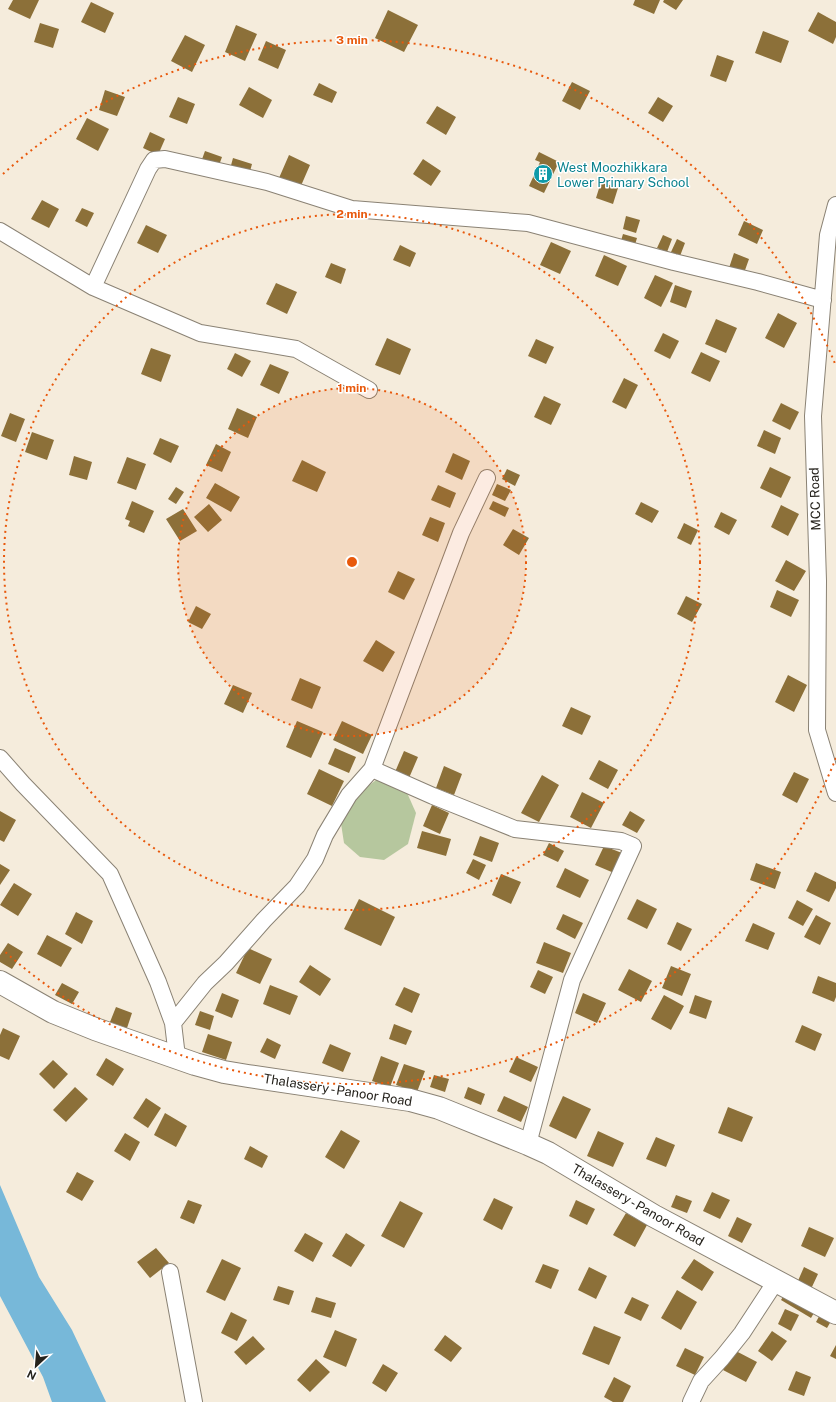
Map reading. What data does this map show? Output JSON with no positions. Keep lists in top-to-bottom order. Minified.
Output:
{"streets":{"main road":["Thalassery - Panoor Road"],"street":["MCC Road"]},"places":{"building":["West Moozhikkara Lower Primary School"]},"north":"bottom left","rings":["3 min","2 min","1 min"]}
